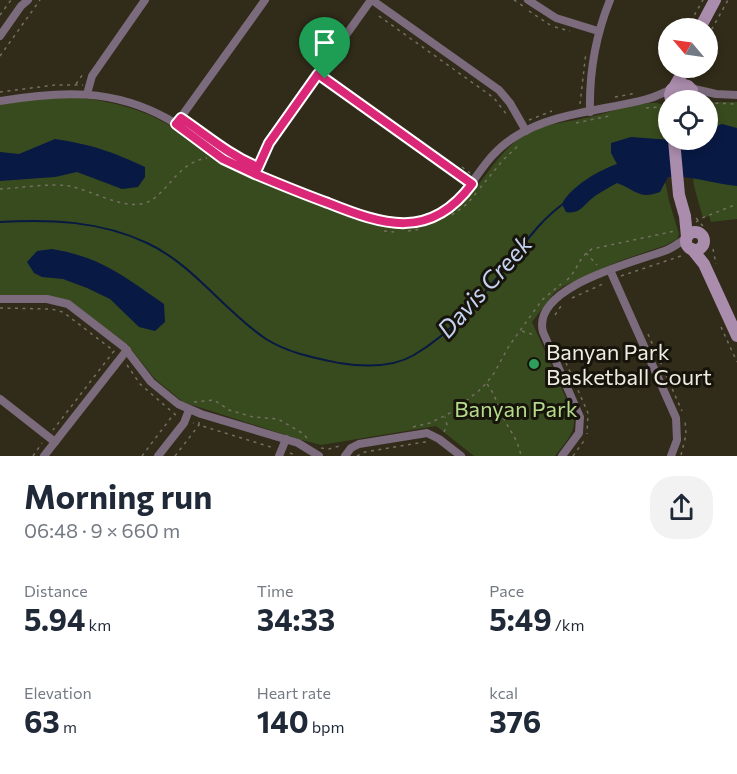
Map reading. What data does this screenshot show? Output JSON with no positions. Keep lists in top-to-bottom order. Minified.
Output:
{"water":["Davis Creek"],"parks":["Banyan Park"],"places":["Banyan Park Basketball Court"],"north":"top left","page":{"heading":["Morning run","06:48 · 9 × 660 m"],"stats":[["Distance","5.94 km"],["Time","34:33"],["Pace","5:49 /km"],["Elevation","63 m"],["Heart rate","140 bpm"],["kcal","376"]]}}
